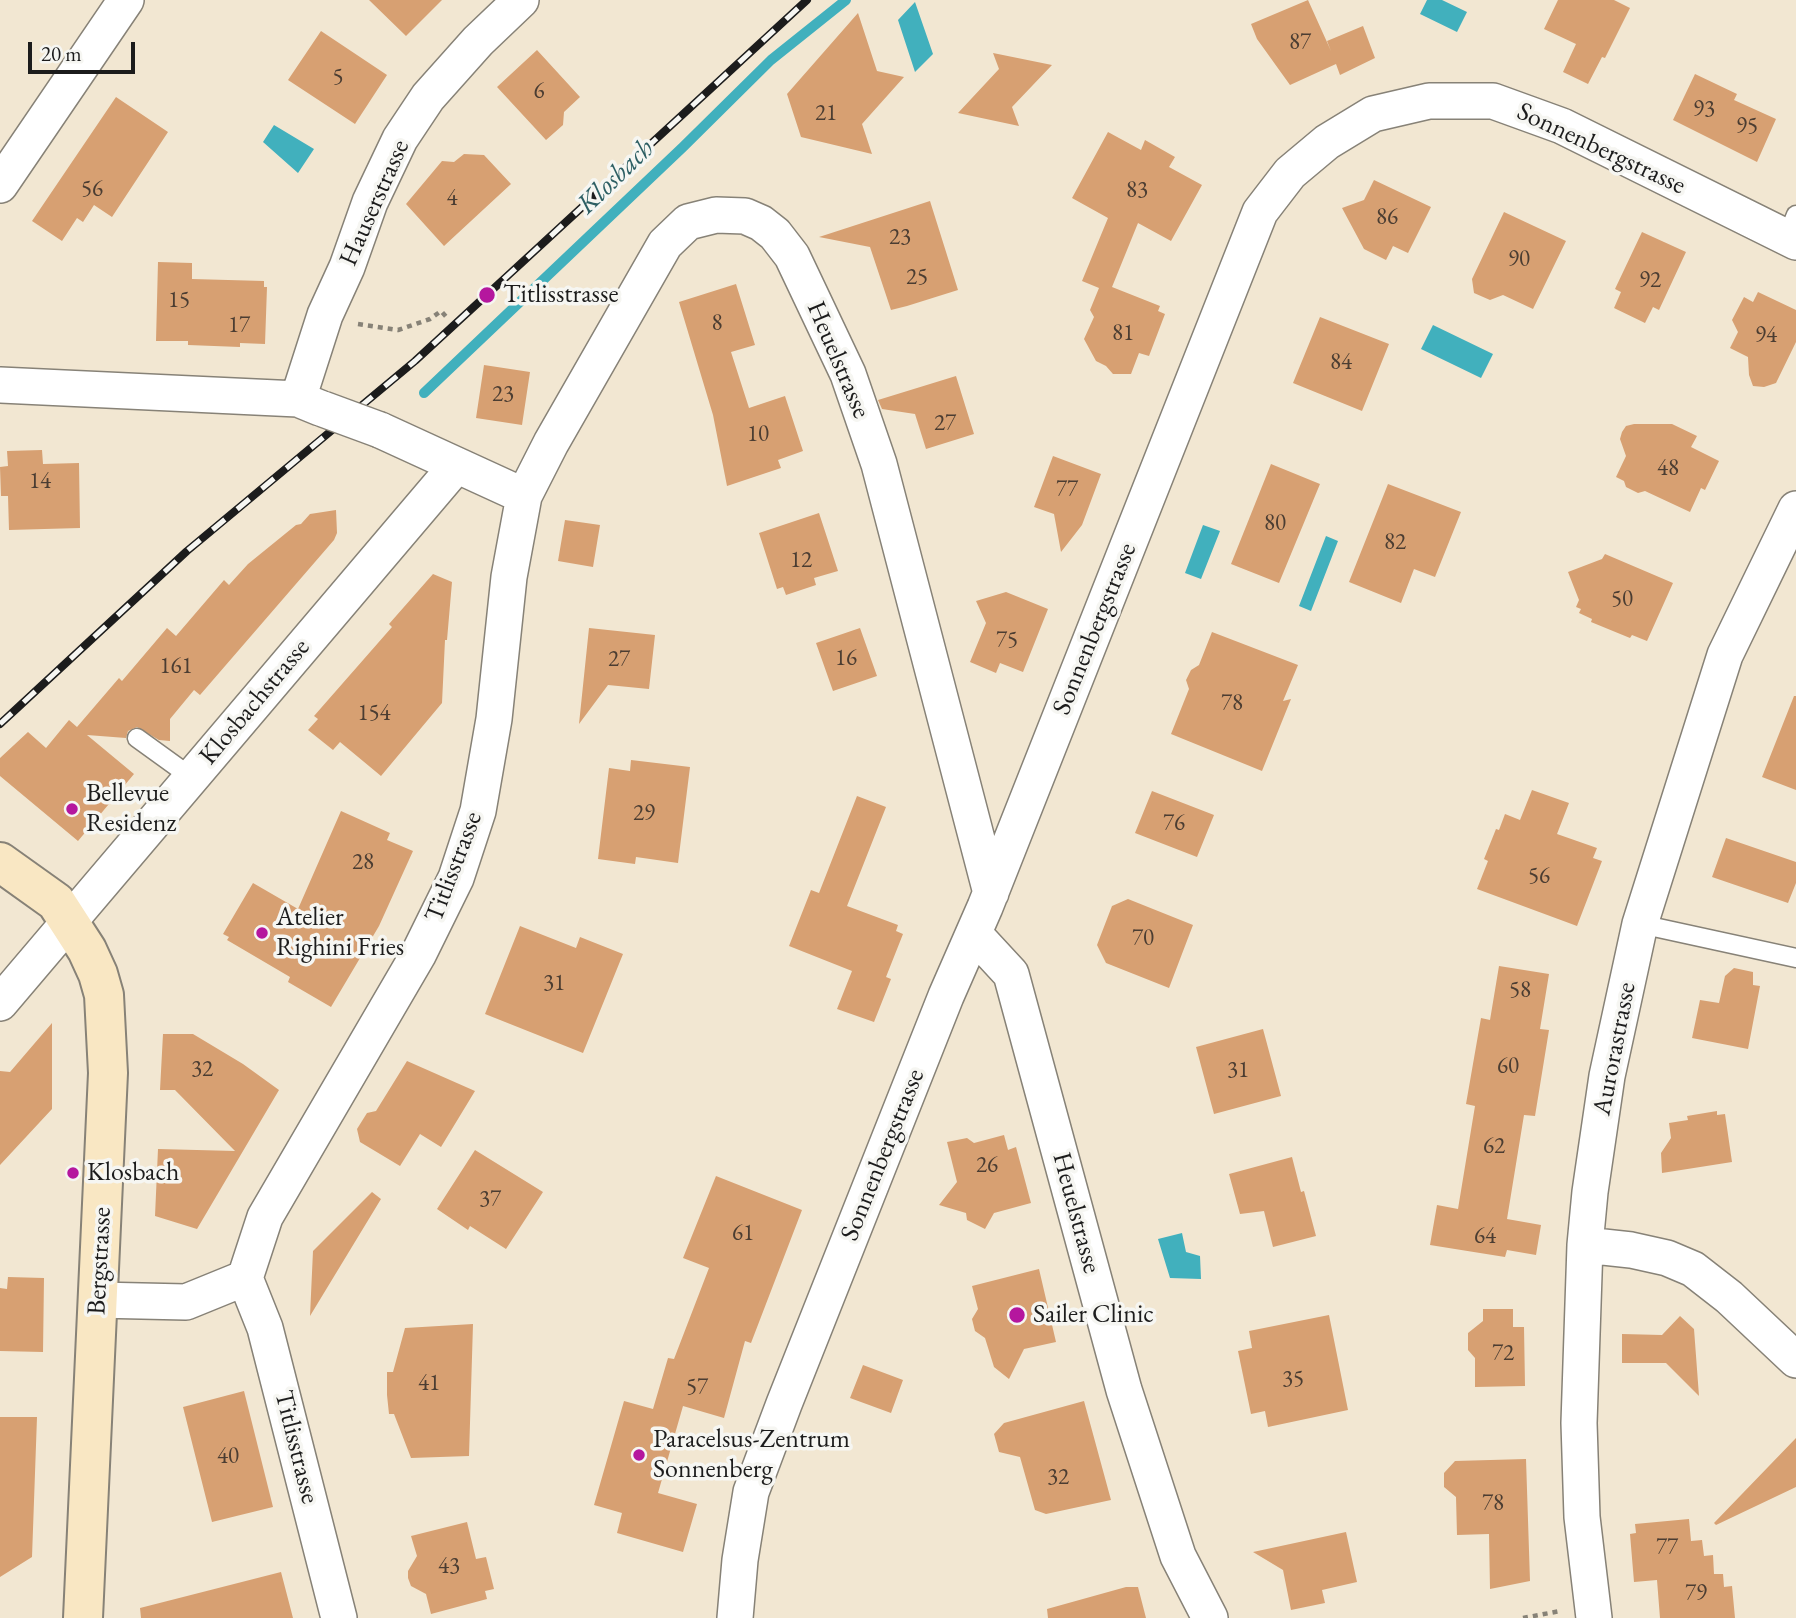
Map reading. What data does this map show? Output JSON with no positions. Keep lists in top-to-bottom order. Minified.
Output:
{"streets":{"main road":["Bergstrasse"],"street":["Sonnenbergstrasse","Hauserstrasse","Heuelstrasse","Klosbachstrasse","Titlisstrasse","Aurorastrasse"]},"crossings":[["Sonnenbergstrasse","Heuelstrasse"],["Heuelstrasse","Titlisstrasse"],["Klosbachstrasse","Bergstrasse"]],"water":["Klosbach"],"places":["Titlisstrasse","Bellevue Residenz","Atelier Righini Fries","Klosbach","Sailer Clinic","Paracelsus-Zentrum Sonnenberg"],"house_numbers":["87","5","6","93","21","95","56","83","4","86","23","90","25","92","15","8","17","81","94","84","23","27","10","48","14","77","80","82","12","50","75","16","27","161","78","154","29","76","28","56","70","31","58","60","32","31","62","26","37","61","64","72","35","41","57","40","32","78","77","43","79"],"scale_bar":"20 m"}
